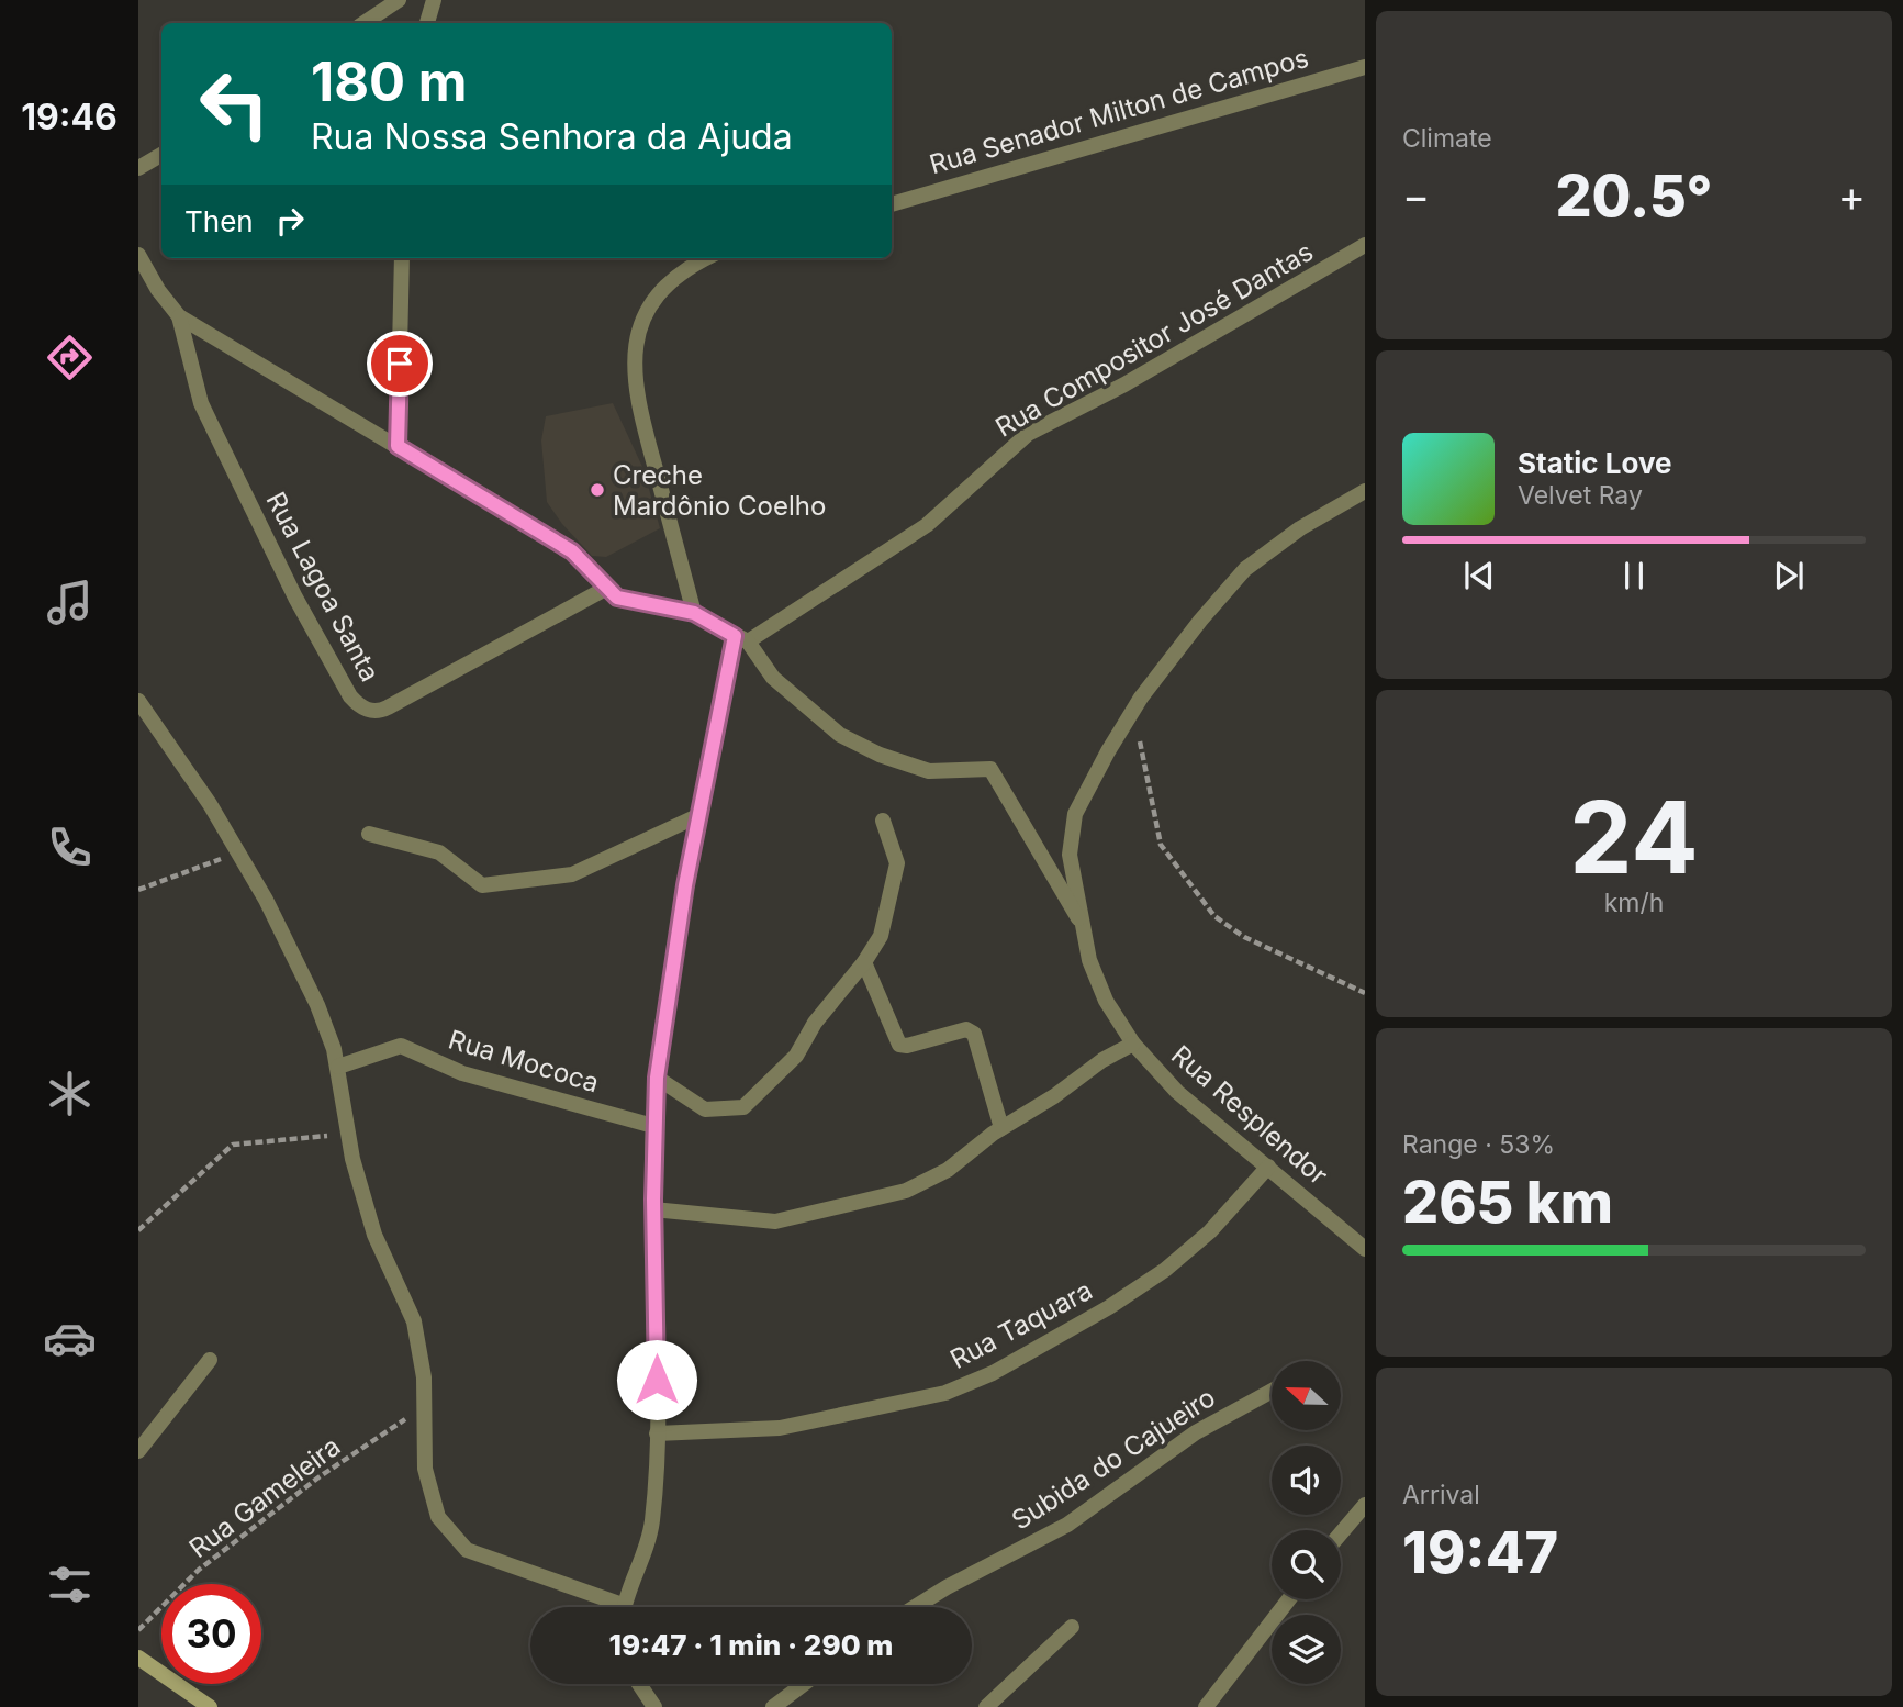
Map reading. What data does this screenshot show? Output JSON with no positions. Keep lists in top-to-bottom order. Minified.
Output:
{"streets":{"street":["Rua Senador Milton de Campos","Rua Compositor José Dantas","Rua Lagoa Santa","Rua Mococa","Rua Resplendor","Rua Taquara","Subida do Cajueiro"],"path":["Rua Gameleira"]},"crossings":[["Rua Resplendor","Rua Taquara"]],"places":["Creche Mardônio Coelho"],"north":"left","page":{"tabs":"19:46","tile":["Climate",["24","km/h"],["Range · 53%","265 km"],["Arrival","19:47"]],"turn":["180 m","Rua Nossa Senhora da Ajuda"],"heat":["−","20.5°","+"],"then":"Then","song":["Static Love","Velvet Ray"],"limit":"30","trip":"19:47 · 1 min · 290 m"}}
